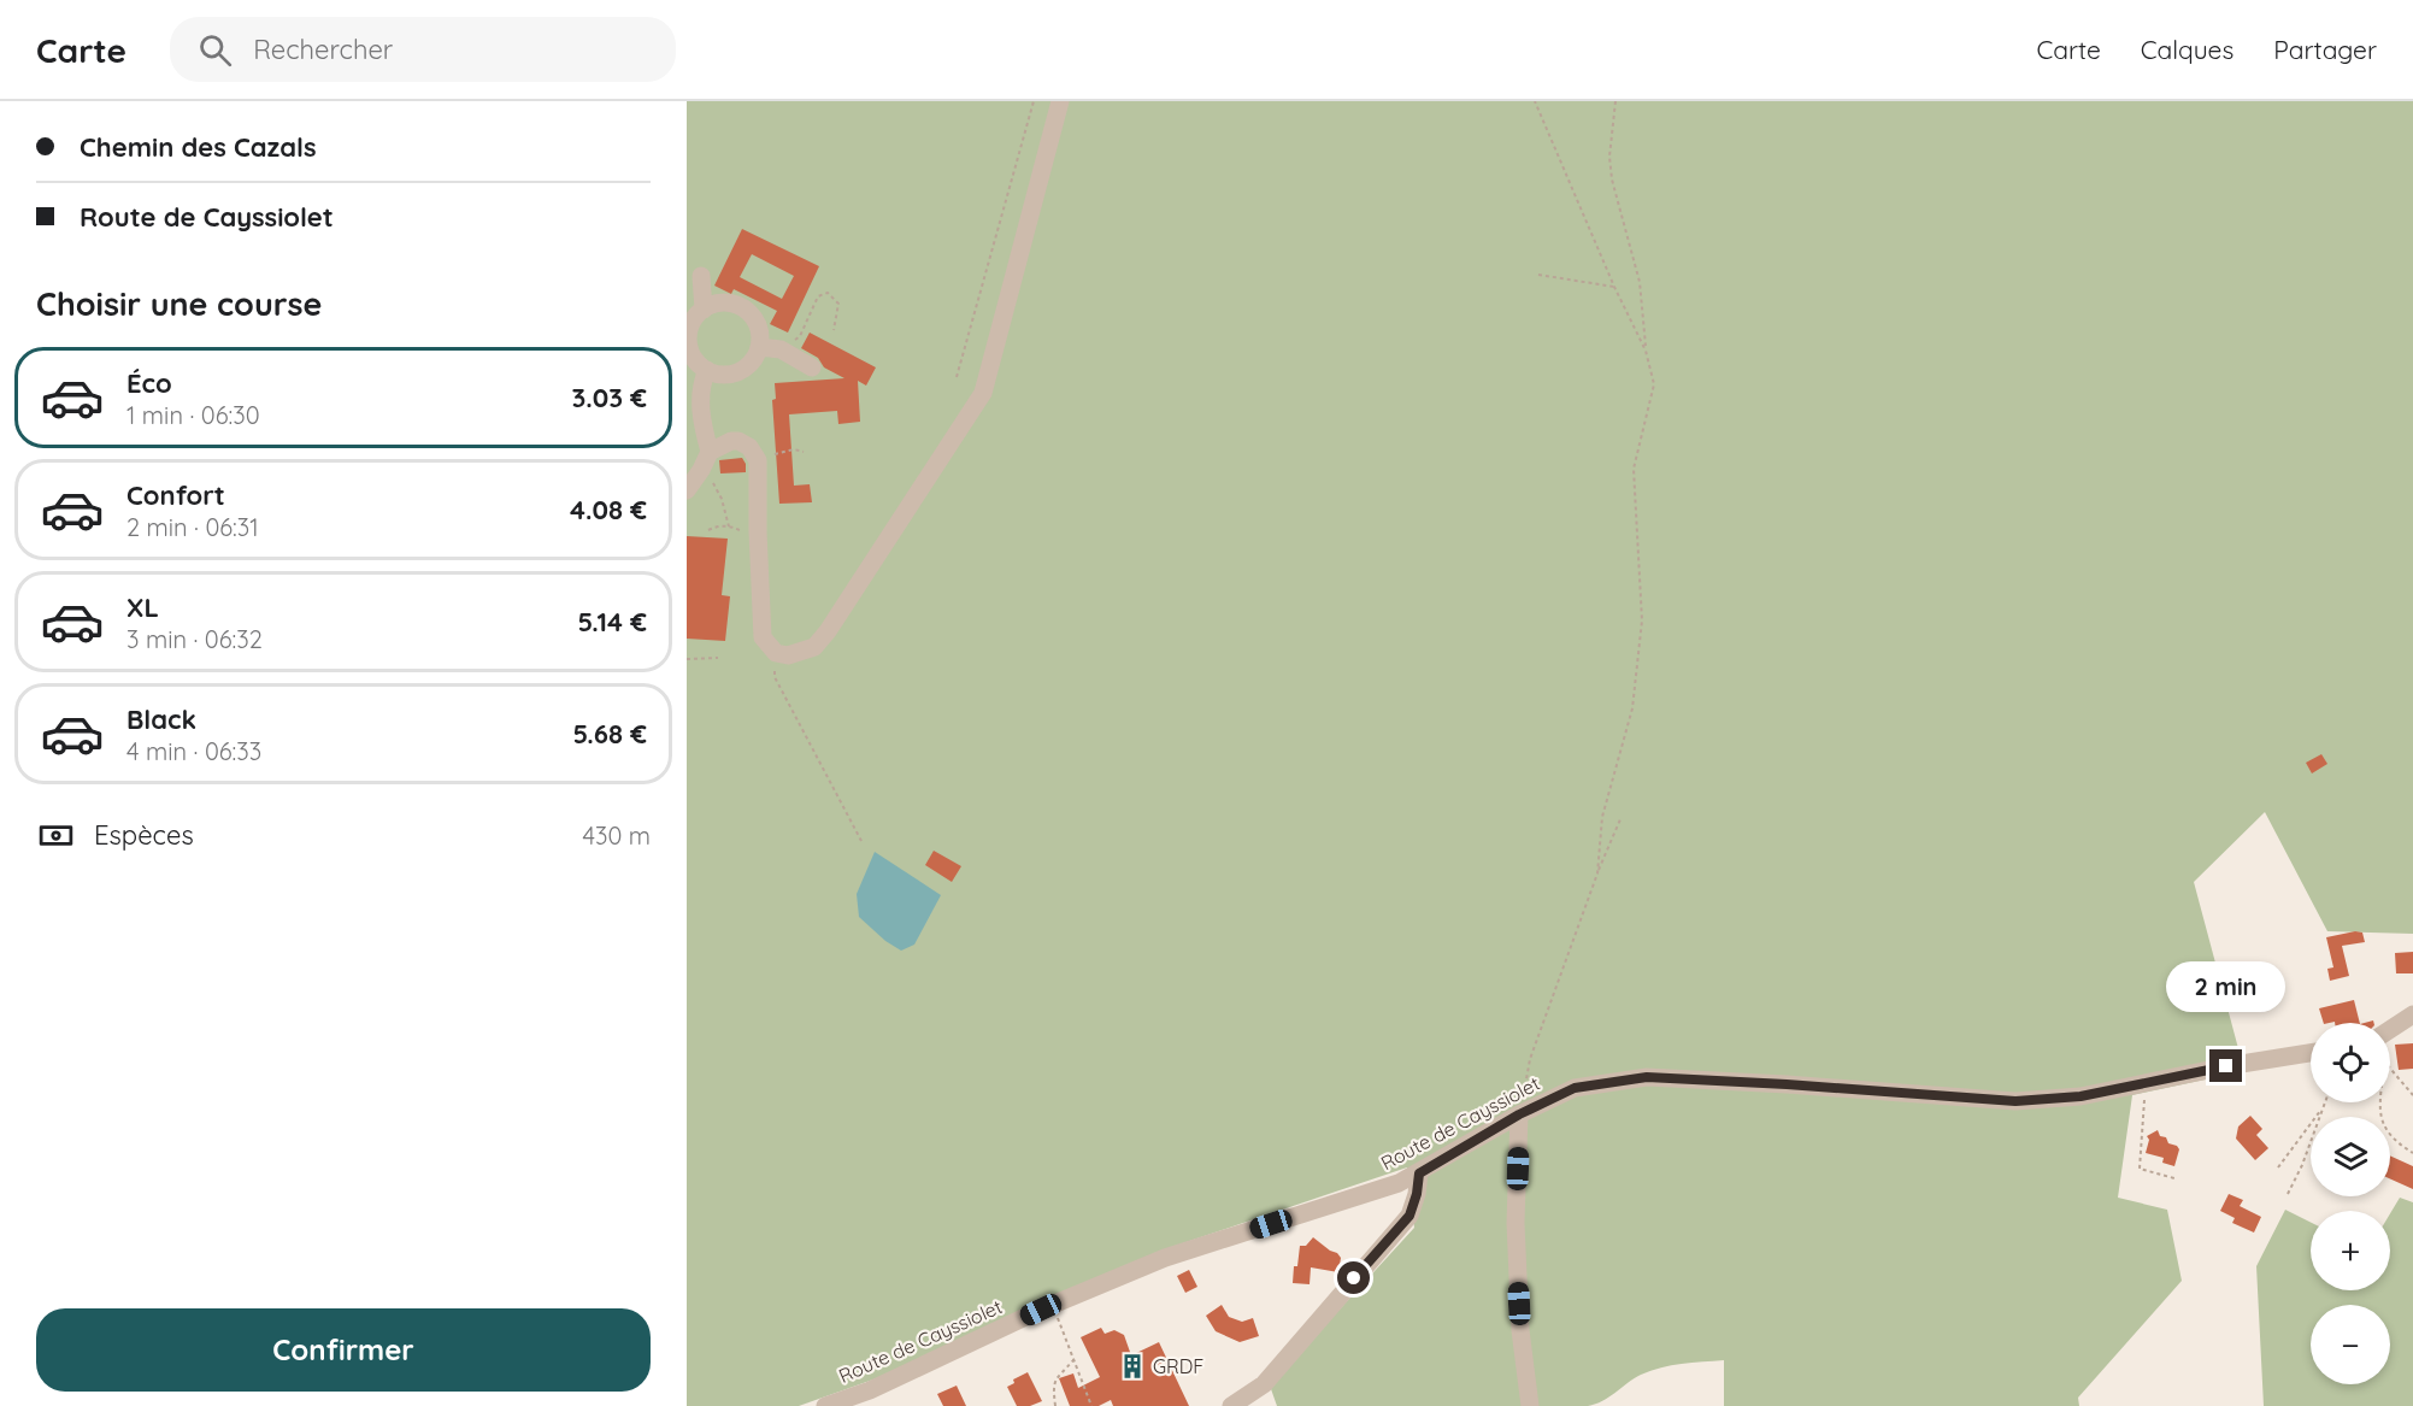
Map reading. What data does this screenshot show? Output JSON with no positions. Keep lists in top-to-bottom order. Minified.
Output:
{"streets":{"street":["Route de Cayssiolet"]},"places":{"building":["GRDF"]},"page":{"header":"Carte","search":"Rechercher","nav":["Carte","Calques","Partager"],"banner":["Chemin des Cazals","Route de Cayssiolet"],"heading":"Choisir une course","list":[{"name":"Éco","note":"1 min · 06:30","value":"3.03 €"},{"name":"Confort","note":"2 min · 06:31","value":"4.08 €"},{"name":"XL","note":"3 min · 06:32","value":"5.14 €"},{"name":"Black","note":"4 min · 06:33","value":"5.68 €"}],"pay":["Espèces","430 m"],"bubble":"2 min","map_buttons":["+","−"],"buttons":"Confirmer"}}
